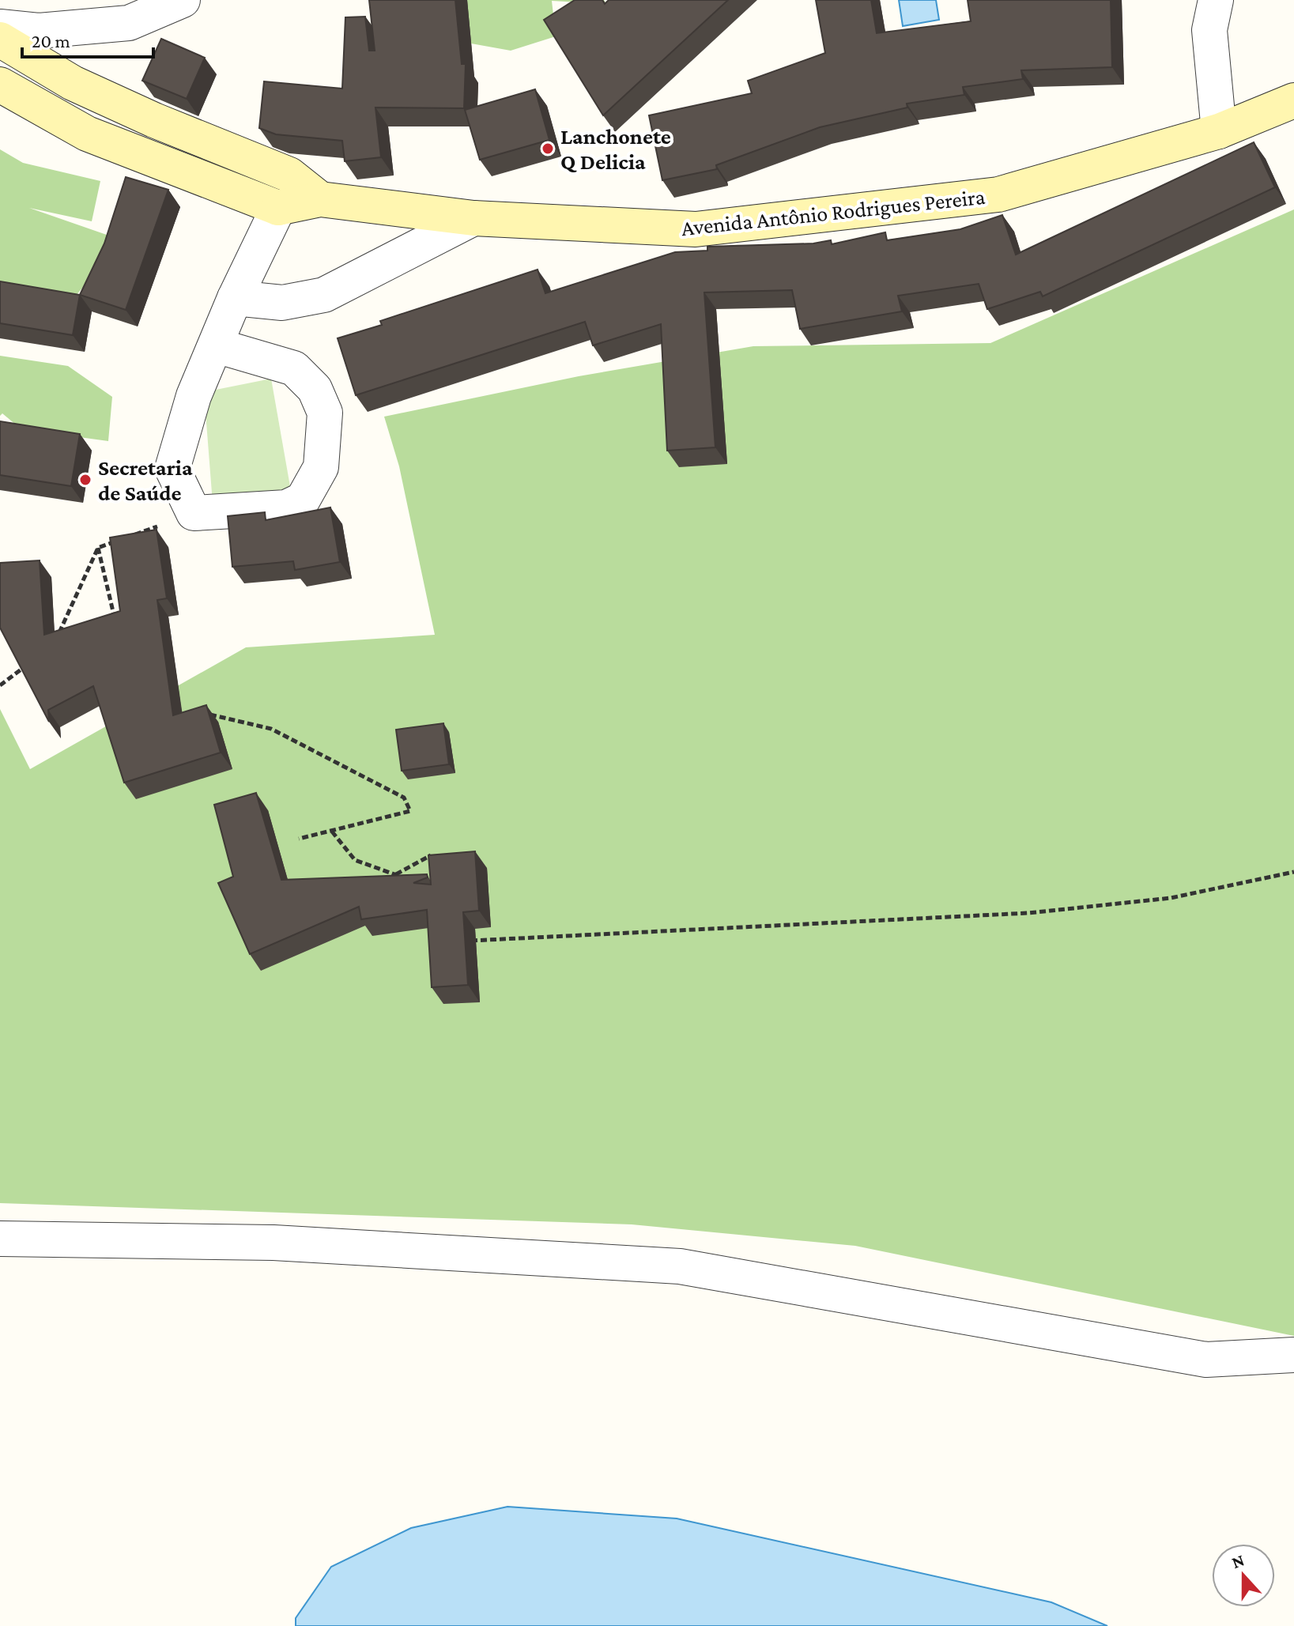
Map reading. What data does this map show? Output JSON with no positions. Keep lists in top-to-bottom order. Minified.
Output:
{"streets":{"street":["Avenida Antônio Rodrigues Pereira"]},"places":["Lanchonete Q Delicia","Secretaria de Saúde"],"scale_bar":"20 m","north":"top"}
